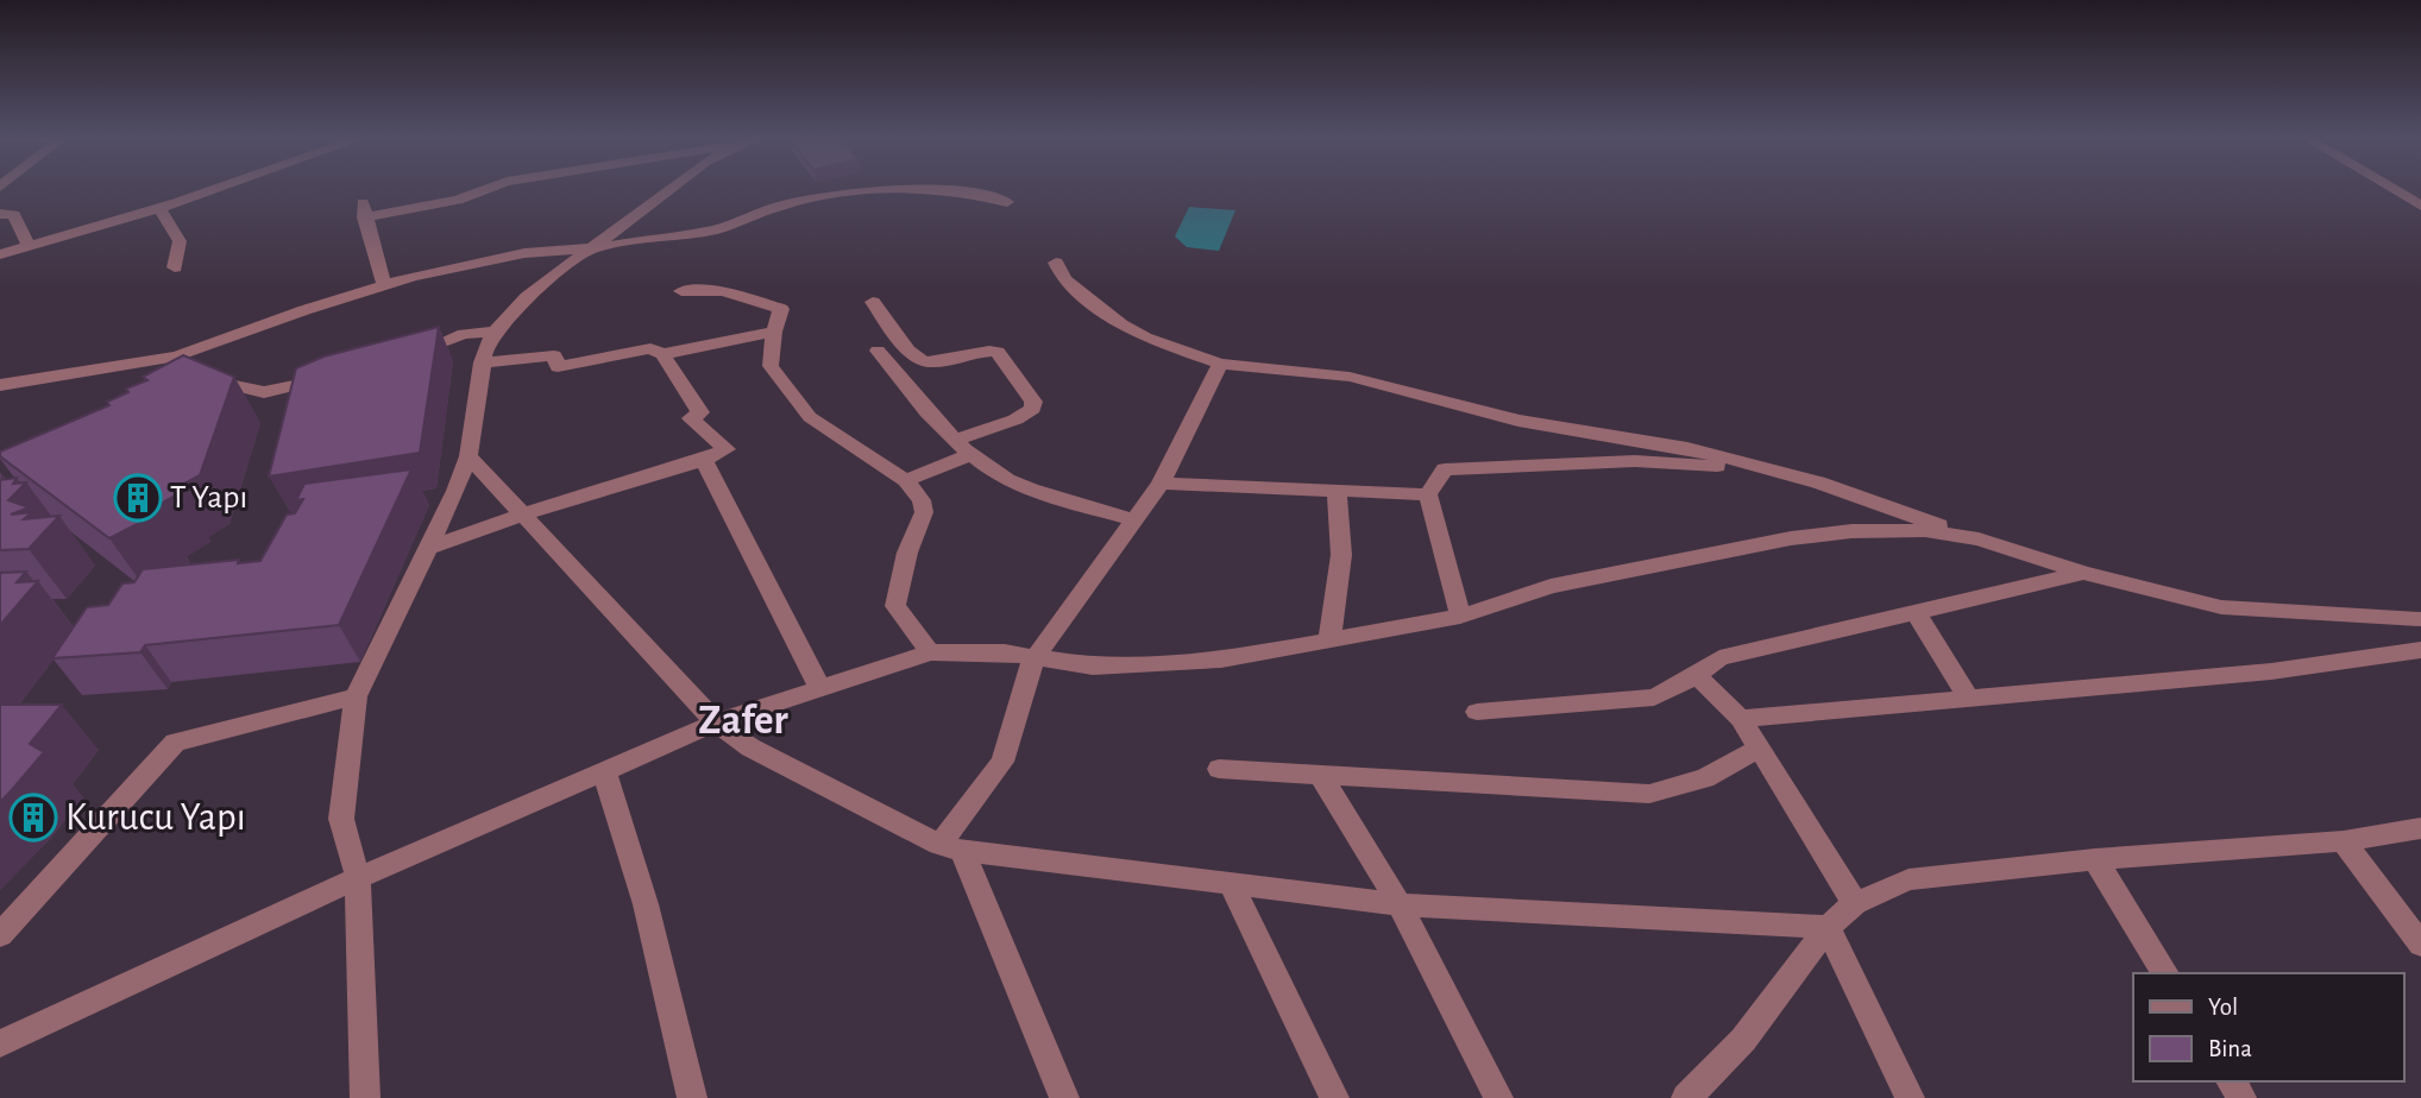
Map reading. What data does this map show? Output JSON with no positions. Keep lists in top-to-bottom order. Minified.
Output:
{"districts":["Zafer"],"places":{"building":["T Yapı","Kurucu Yapı"]},"legend":["Yol","Bina"]}
